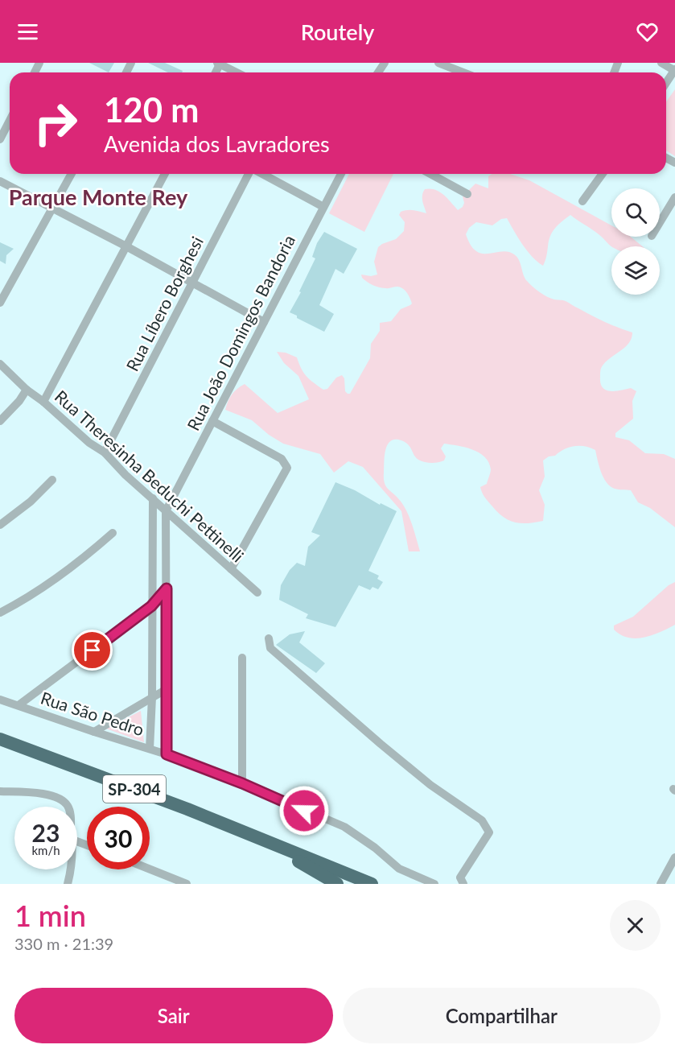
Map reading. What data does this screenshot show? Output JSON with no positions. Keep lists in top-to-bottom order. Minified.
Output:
{"streets":{"highway":["SP-304"],"street":["Rua Líbero Borghesi","Rua João Domingos Bandoria","Rua Theresinha Beduchi Pettinelli","Rua São Pedro"]},"crossings":[["Rua Líbero Borghesi","Rua Theresinha Beduchi Pettinelli"],["Rua João Domingos Bandoria","Rua Theresinha Beduchi Pettinelli"]],"districts":["Parque Monte Rey"],"page":{"header":"Routely","turn":["120 m","Avenida dos Lavradores"],"speed":"23 km/h","limit":"30","heading":["1 min","330 m · 21:39"],"buttons":["Sair","Compartilhar"]}}
